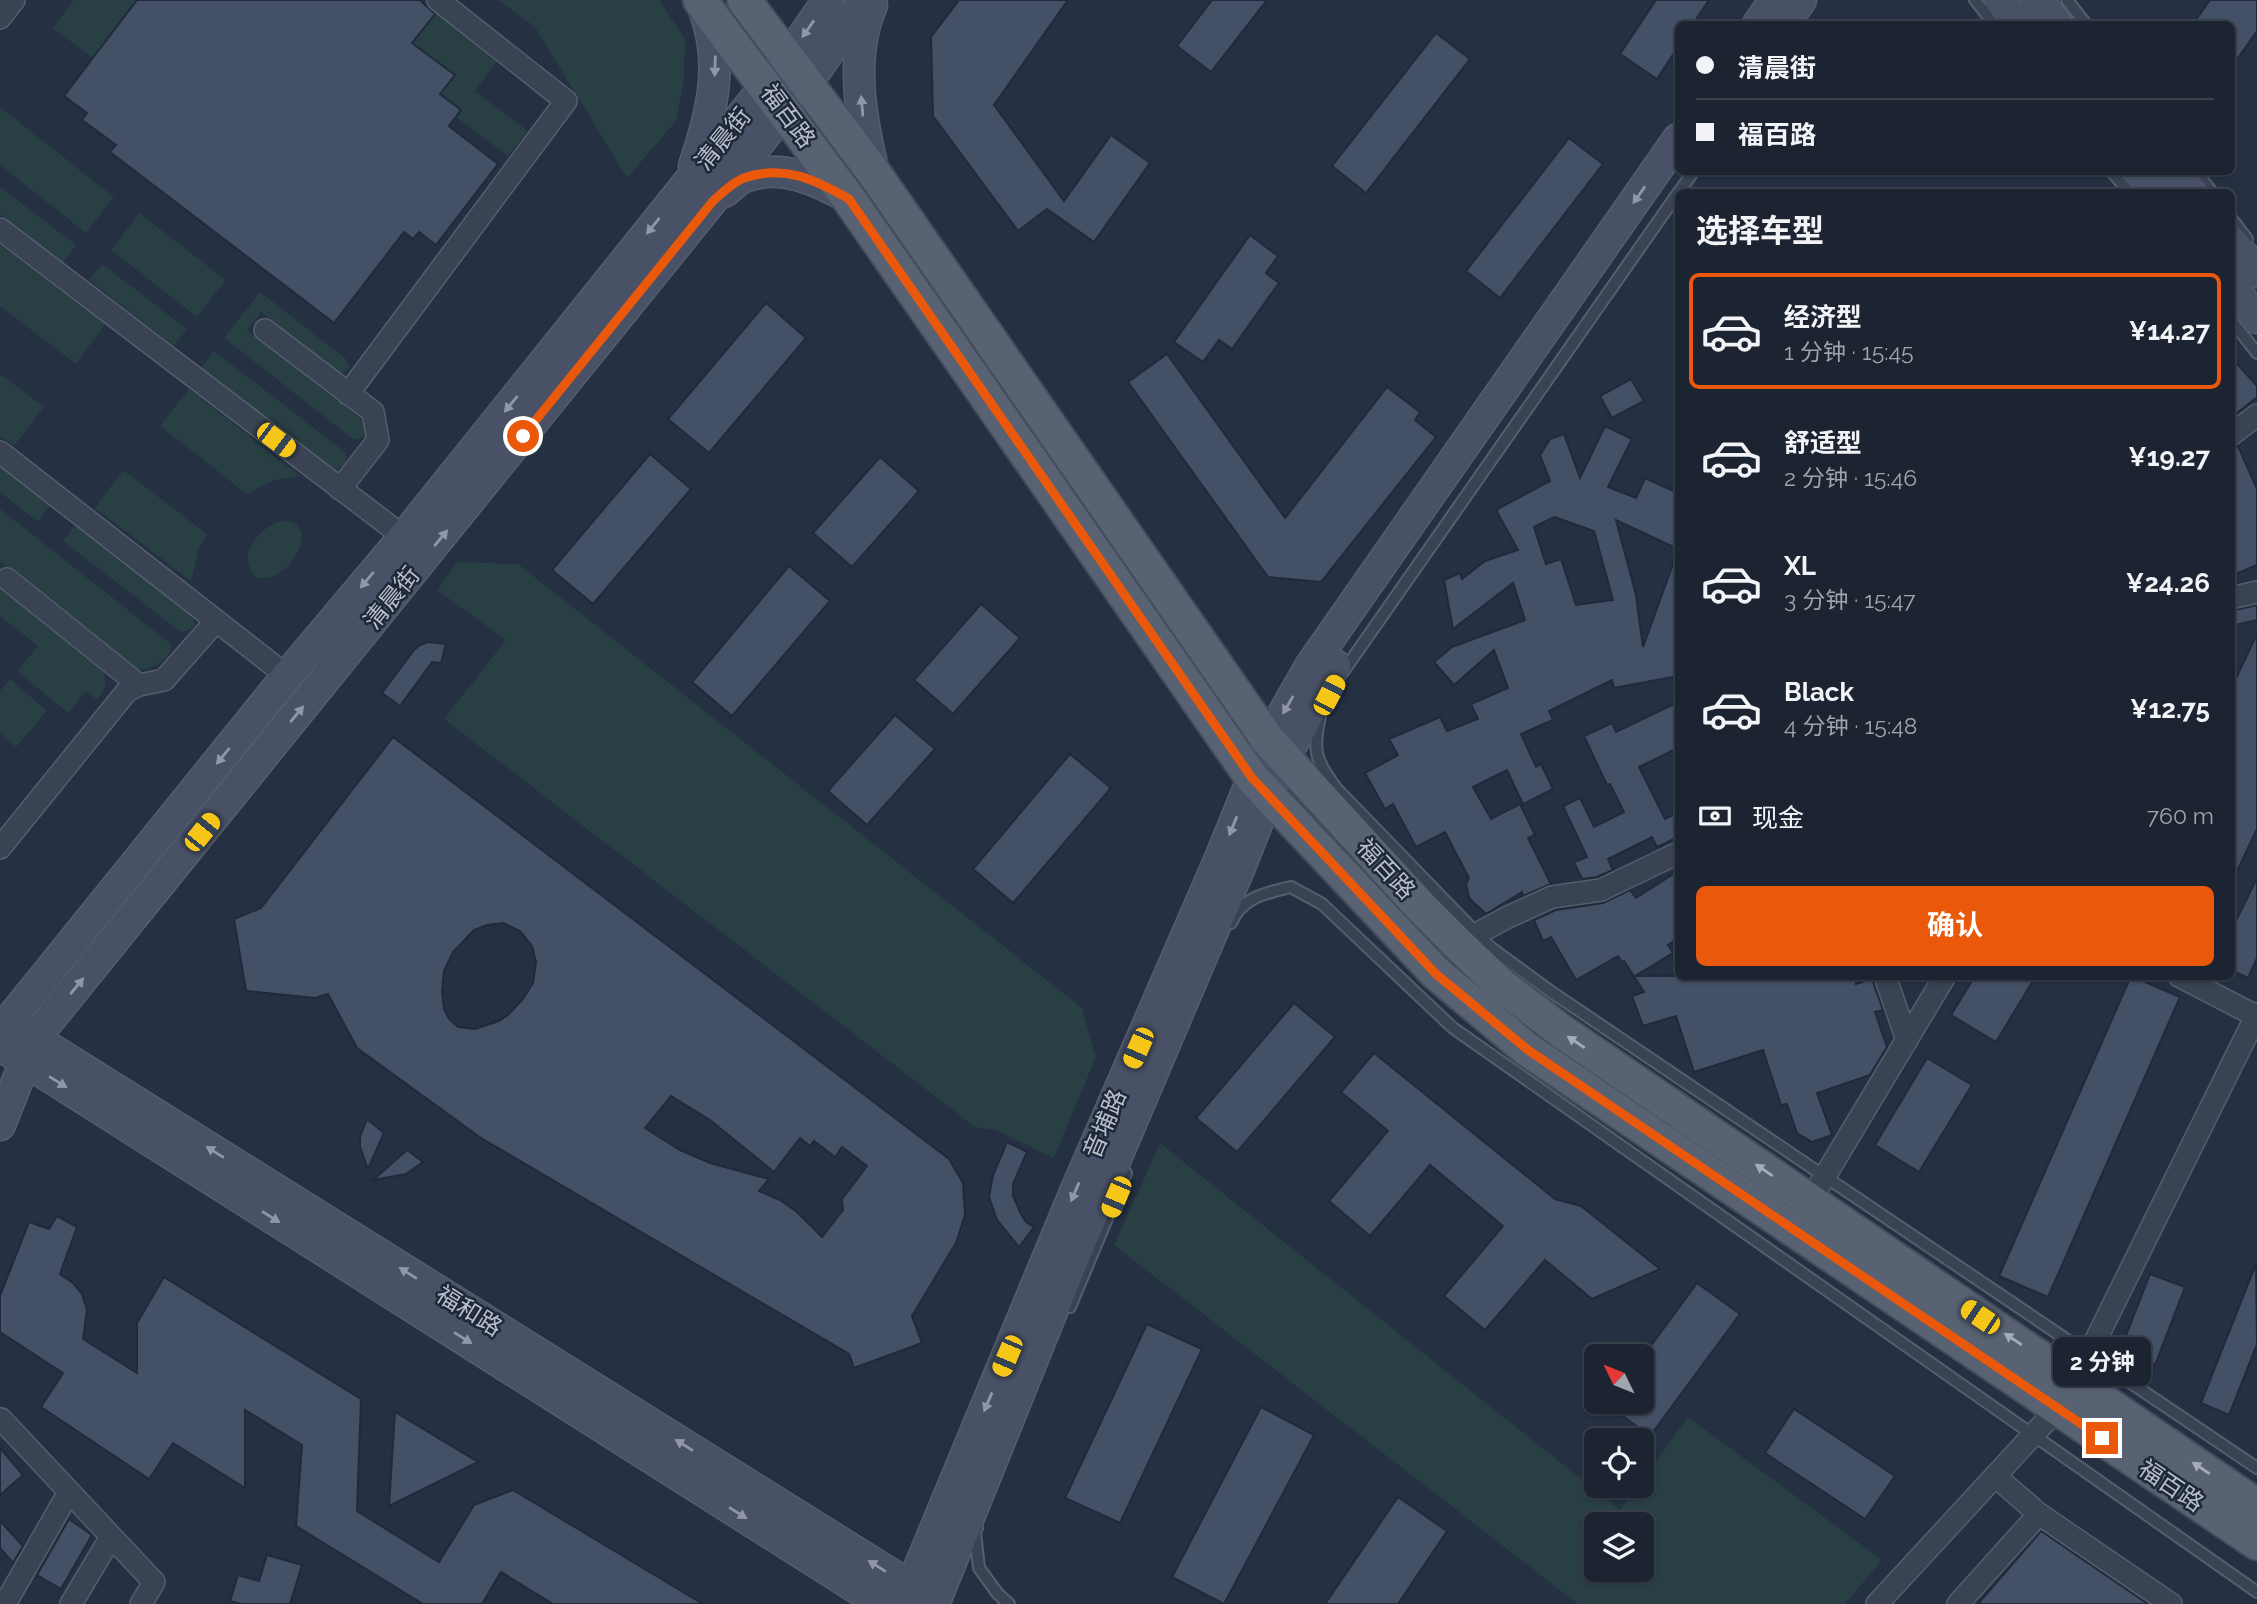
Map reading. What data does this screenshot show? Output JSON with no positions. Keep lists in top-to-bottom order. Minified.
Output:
{"streets":{"main road":["福百路"],"street":["清晨街","音埔路","福和路"]},"crossings":[["福百路","清晨街"],["福百路","音埔路"],["清晨街","福和路"],["音埔路","福和路"]],"north":"top left","page":{"banner":["清晨街","福百路"],"heading":"选择车型","list":[{"name":"经济型","note":"1 分钟 · 15:45","value":"¥14.27"},{"name":"舒适型","note":"2 分钟 · 15:46","value":"¥19.27"},{"name":"XL","note":"3 分钟 · 15:47","value":"¥24.26"},{"name":"Black","note":"4 分钟 · 15:48","value":"¥12.75"}],"pay":["现金","760 m"],"buttons":"确认","bubble":"2 分钟"}}
